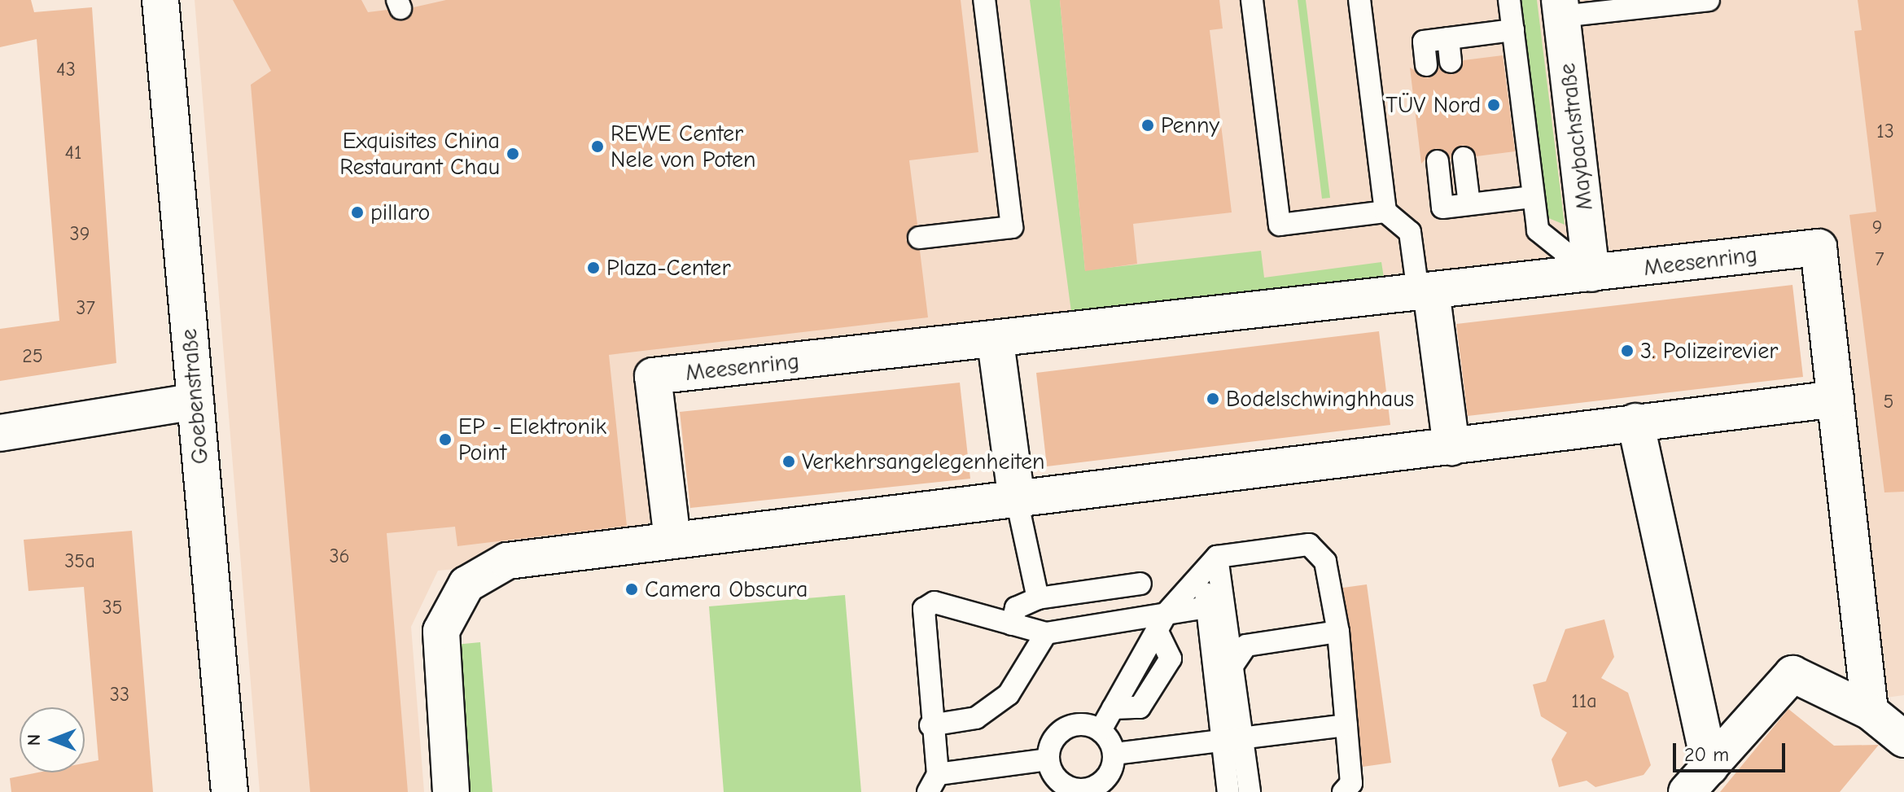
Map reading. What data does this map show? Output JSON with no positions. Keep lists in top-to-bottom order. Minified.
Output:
{"streets":{"street":["Maybachstraße","Meesenring","Goebenstraße"]},"crossings":[["Maybachstraße","Meesenring"]],"places":["TÜV Nord","Penny","REWE Center Nele von Poten","Exquisites China Restaurant Chau","pillaro","Plaza-Center","3. Polizeirevier","Bodelschwinghhaus","EP - Elektronik Point","Verkehrsangelegenheiten","Camera Obscura"],"house_numbers":["43","13","41","9","39","7","37","25","5","36","35a","35","33","11a"],"scale_bar":"20 m","north":"left"}
